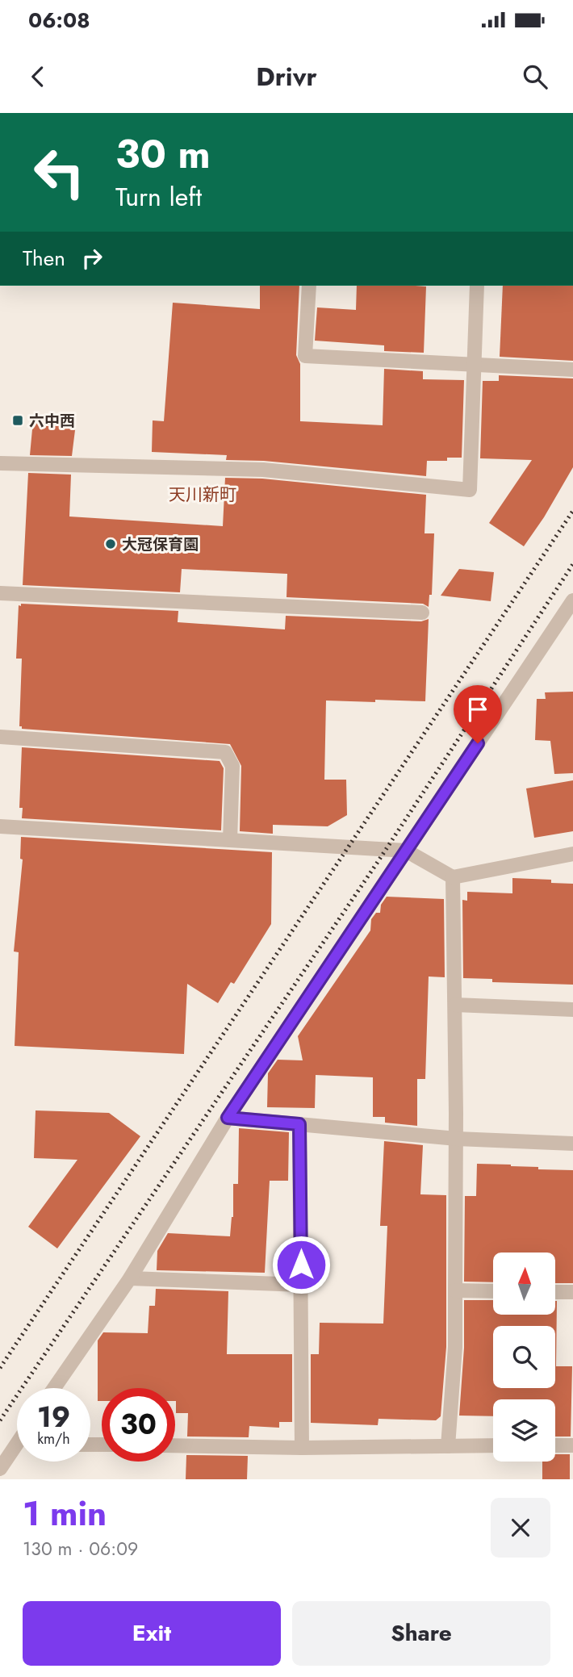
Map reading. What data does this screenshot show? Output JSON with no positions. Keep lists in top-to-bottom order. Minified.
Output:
{"districts":["天川新町"],"places":{"transit":["六中西"],"other":["大冠保育園"]},"north":"top","page":{"status":"06:08","header":"Drivr","turn":["30 m","Turn left"],"then":"Then","speed":"19 km/h","limit":"30","heading":["1 min","130 m · 06:09"],"buttons":["Exit","Share"]}}
